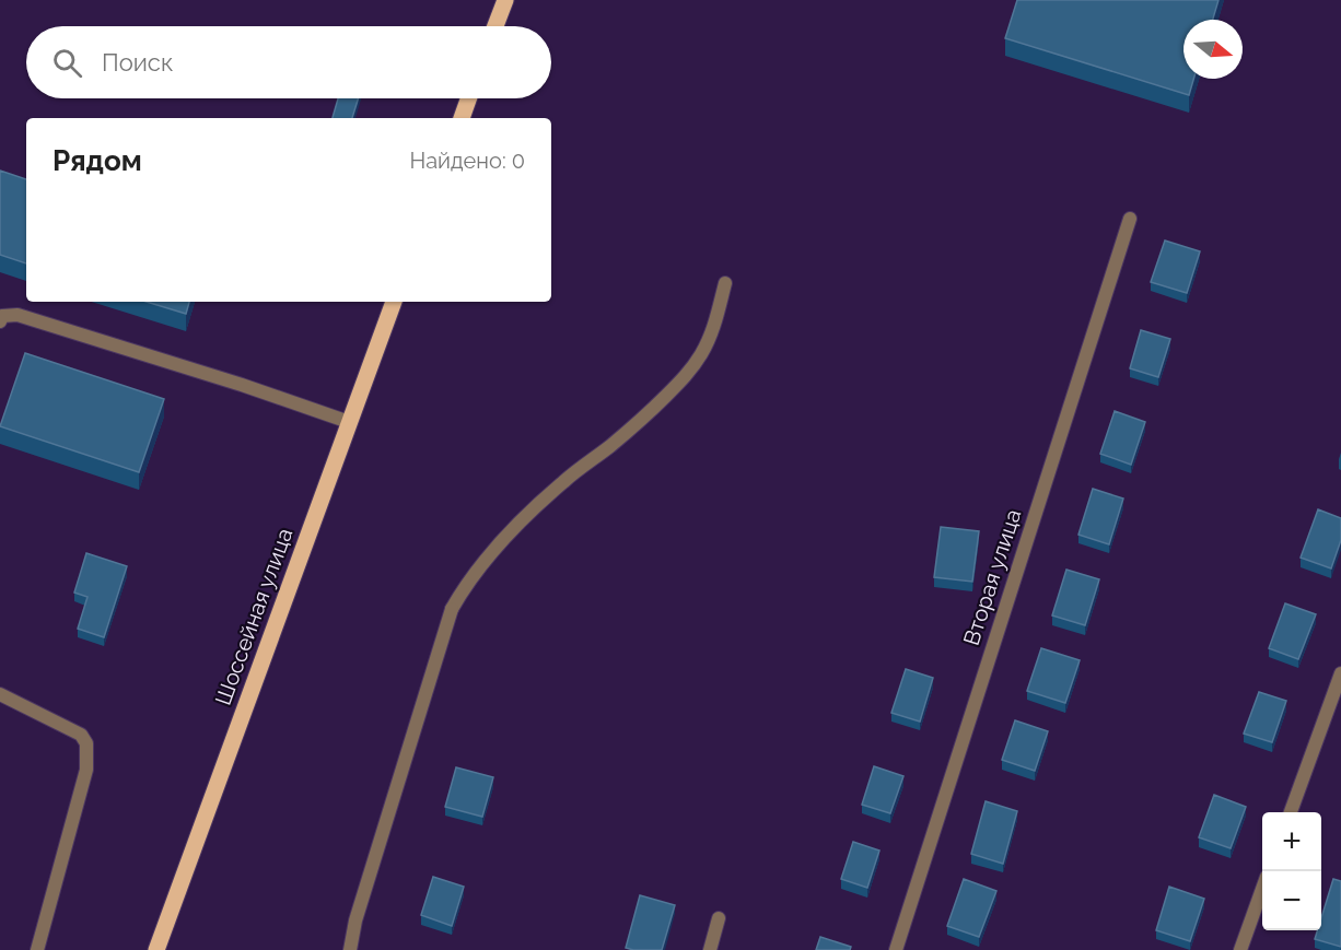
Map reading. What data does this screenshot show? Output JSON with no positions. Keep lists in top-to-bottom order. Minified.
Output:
{"streets":{"main road":["Шоссейная улица"],"street":["Вторая улица"]},"north":"right","page":{"search":"Поиск","heading":["Рядом","Найдено: 0"],"map_buttons":["+","−"]}}
